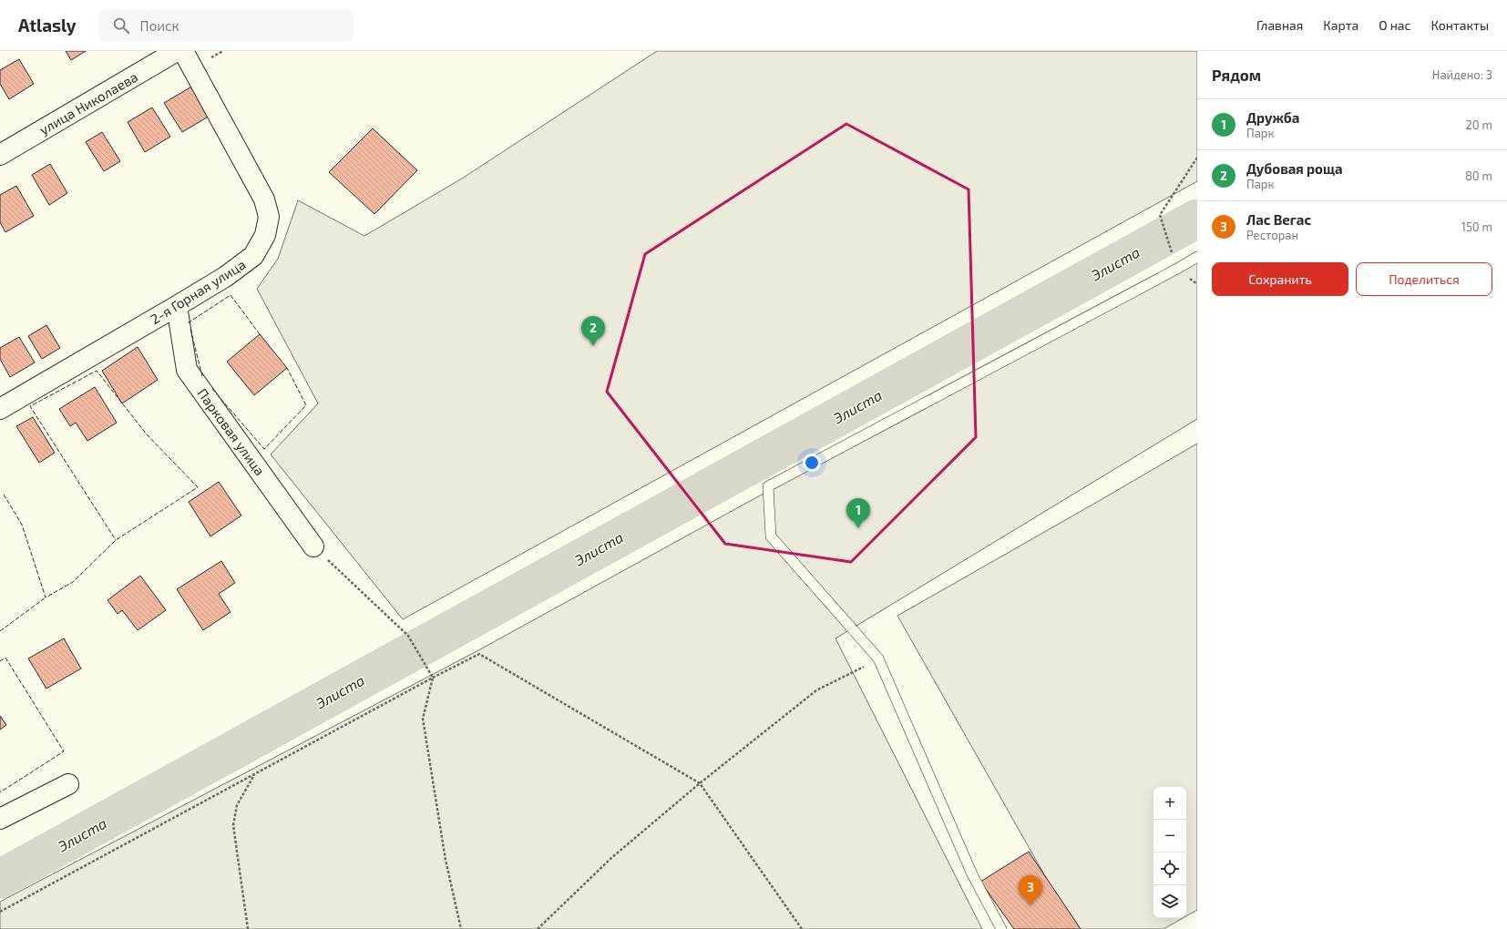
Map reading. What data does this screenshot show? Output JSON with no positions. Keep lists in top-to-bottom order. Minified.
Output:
{"streets":{"street":["улица Николаева","2-я Горная улица","Парковая улица"]},"crossings":[["2-я Горная улица","Парковая улица"]],"water":["Элиста"],"page":{"header":"Atlasly","search":"Поиск","nav":["Главная","Карта","О нас","Контакты"],"heading":["Рядом","Найдено: 3"],"list":[{"mark":"1","name":"Дружба","note":"Парк","value":"20 m"},{"mark":"2","name":"Дубовая роща","note":"Парк","value":"80 m"},{"mark":"3","name":"Лас Вегас","note":"Ресторан","value":"150 m"}],"buttons":["Сохранить","Поделиться"],"pins":["2","1","3"],"map_buttons":["+","−"]}}
